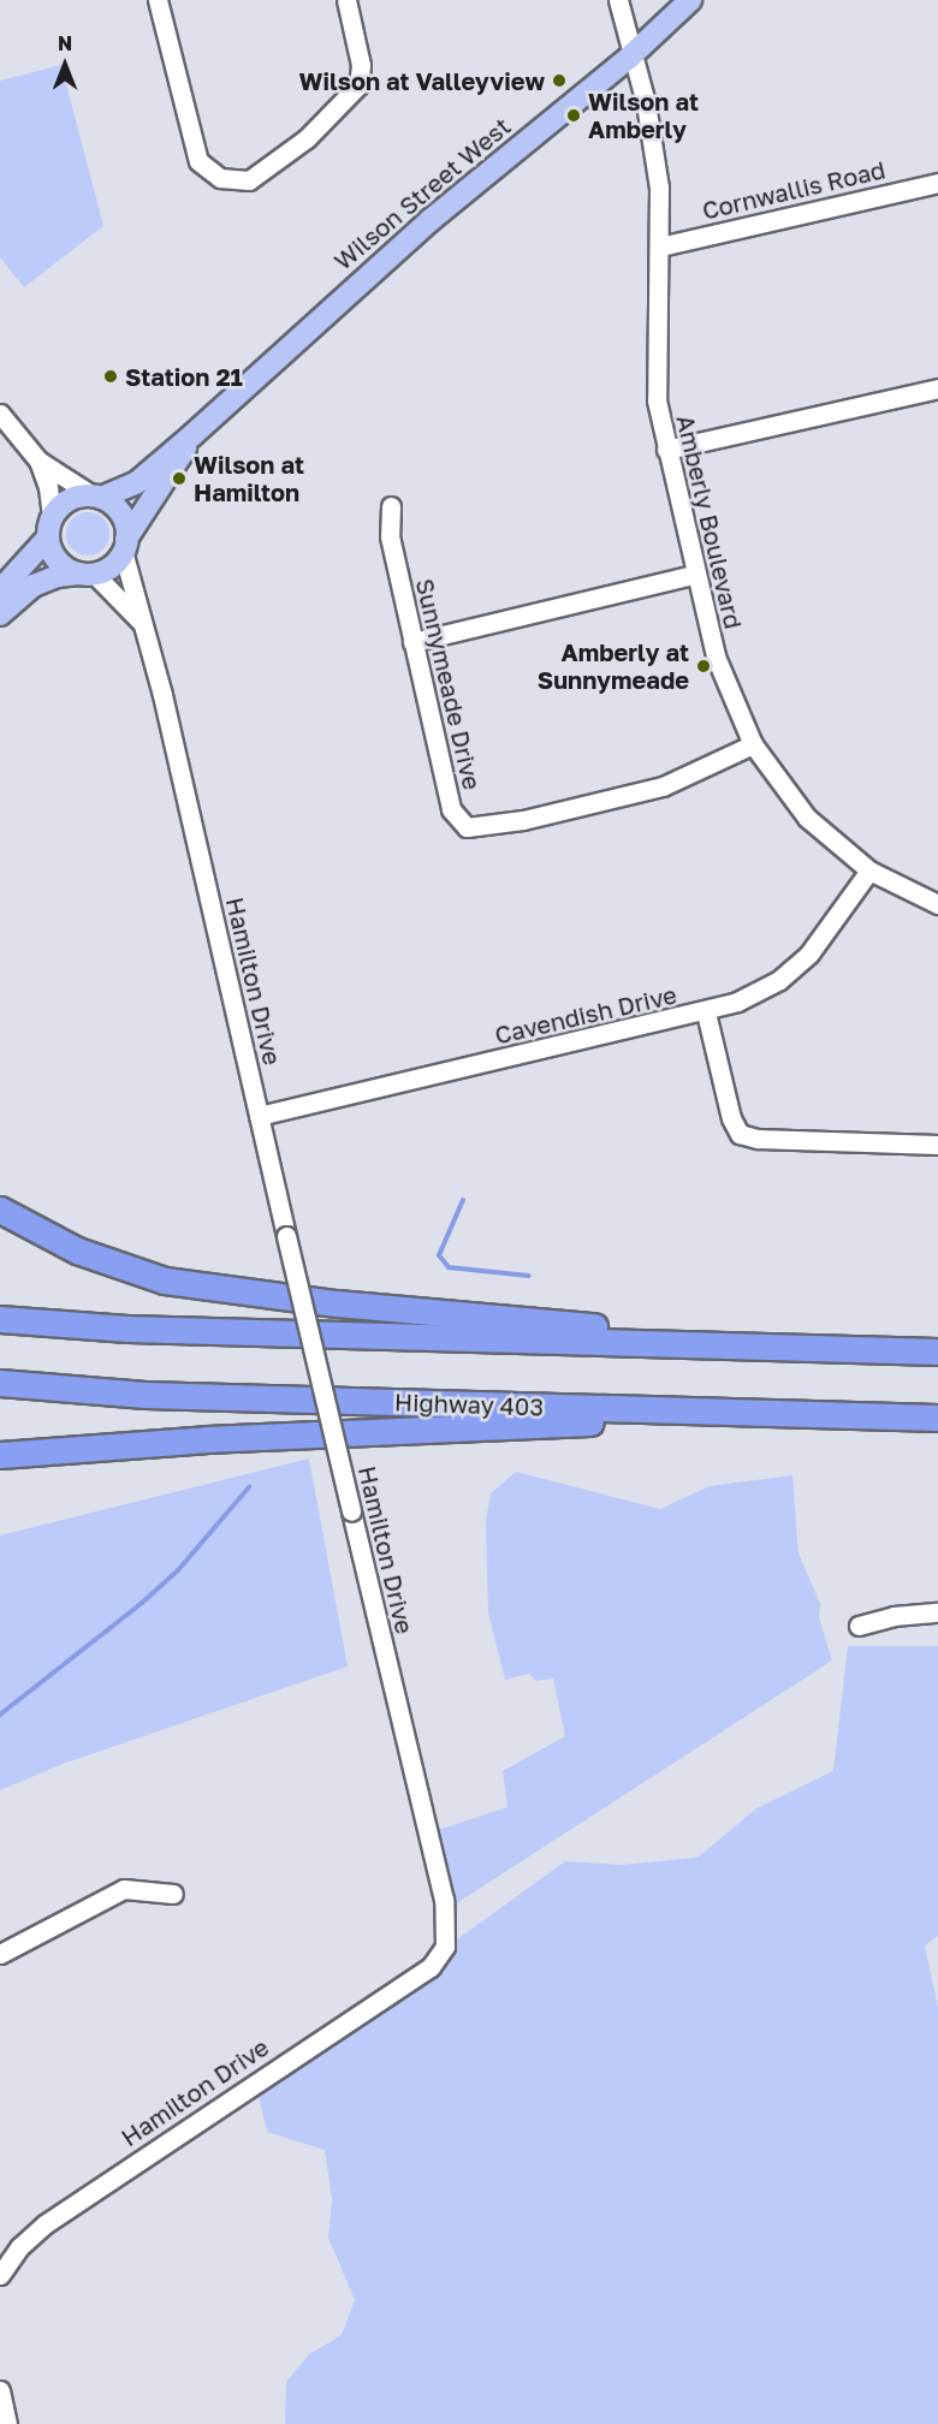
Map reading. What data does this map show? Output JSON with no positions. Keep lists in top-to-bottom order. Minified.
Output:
{"streets":{"highway":["Highway 403"],"main road":["Wilson Street West"],"street":["Cornwallis Road","Amberly Boulevard","Sunnymeade Drive","Hamilton Drive","Cavendish Drive"]},"crossings":[["Cornwallis Road","Amberly Boulevard"],["Wilson Street West","Amberly Boulevard"],["Wilson Street West","Hamilton Drive"],["Amberly Boulevard","Sunnymeade Drive"],["Amberly Boulevard","Cavendish Drive"],["Hamilton Drive","Cavendish Drive"]],"places":["Wilson at Valleyview","Wilson at Amberly","Station 21","Wilson at Hamilton","Amberly at Sunnymeade"],"north":"top"}
